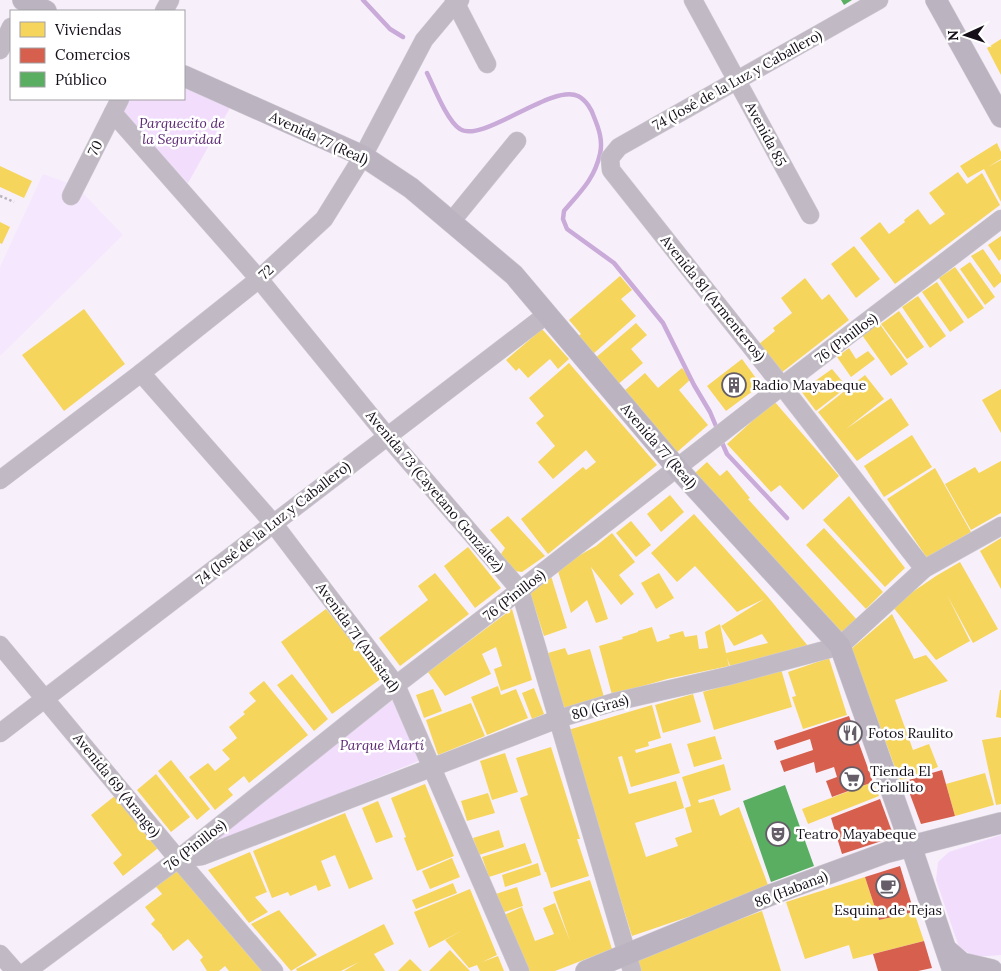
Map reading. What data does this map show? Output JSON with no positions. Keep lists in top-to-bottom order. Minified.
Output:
{"streets":{"main road":["Avenida 77 (Real)","86 (Habana)"],"street":["74 (José de la Luz y Caballero)","Avenida 85","70","72","Avenida 81 (Armenteros)","76 (Pinillos)","Avenida 73 (Cayetano González)","Avenida 71 (Amistad)","80 (Gras)","Avenida 69 (Arango)"]},"crossings":[["74 (José de la Luz y Caballero)","Avenida 85"],["74 (José de la Luz y Caballero)","Avenida 77 (Real)"],["74 (José de la Luz y Caballero)","Avenida 81 (Armenteros)"],["74 (José de la Luz y Caballero)","Avenida 73 (Cayetano González)"],["74 (José de la Luz y Caballero)","Avenida 71 (Amistad)"],["74 (José de la Luz y Caballero)","Avenida 69 (Arango)"],["Avenida 77 (Real)","72"],["Avenida 77 (Real)","76 (Pinillos)"],["Avenida 77 (Real)","80 (Gras)"],["Avenida 77 (Real)","86 (Habana)"],["70","Avenida 73 (Cayetano González)"],["72","Avenida 73 (Cayetano González)"],["72","Avenida 71 (Amistad)"],["Avenida 81 (Armenteros)","76 (Pinillos)"],["Avenida 81 (Armenteros)","80 (Gras)"],["76 (Pinillos)","Avenida 73 (Cayetano González)"],["76 (Pinillos)","Avenida 71 (Amistad)"],["76 (Pinillos)","80 (Gras)"],["76 (Pinillos)","Avenida 69 (Arango)"],["Avenida 73 (Cayetano González)","80 (Gras)"],["Avenida 73 (Cayetano González)","86 (Habana)"],["Avenida 71 (Amistad)","80 (Gras)"],["80 (Gras)","Avenida 69 (Arango)"]],"parks":["Parquecito de la Seguridad","Parque Martí"],"places":{"building":["Radio Mayabeque"],"restaurant":["Fotos Raulito"],"supermarket":["Tienda El Criollito"],"theatre":["Teatro Mayabeque"],"cafe":["Esquina de Tejas"]},"legend":["Viviendas","Comercios","Público"],"north":"left"}
